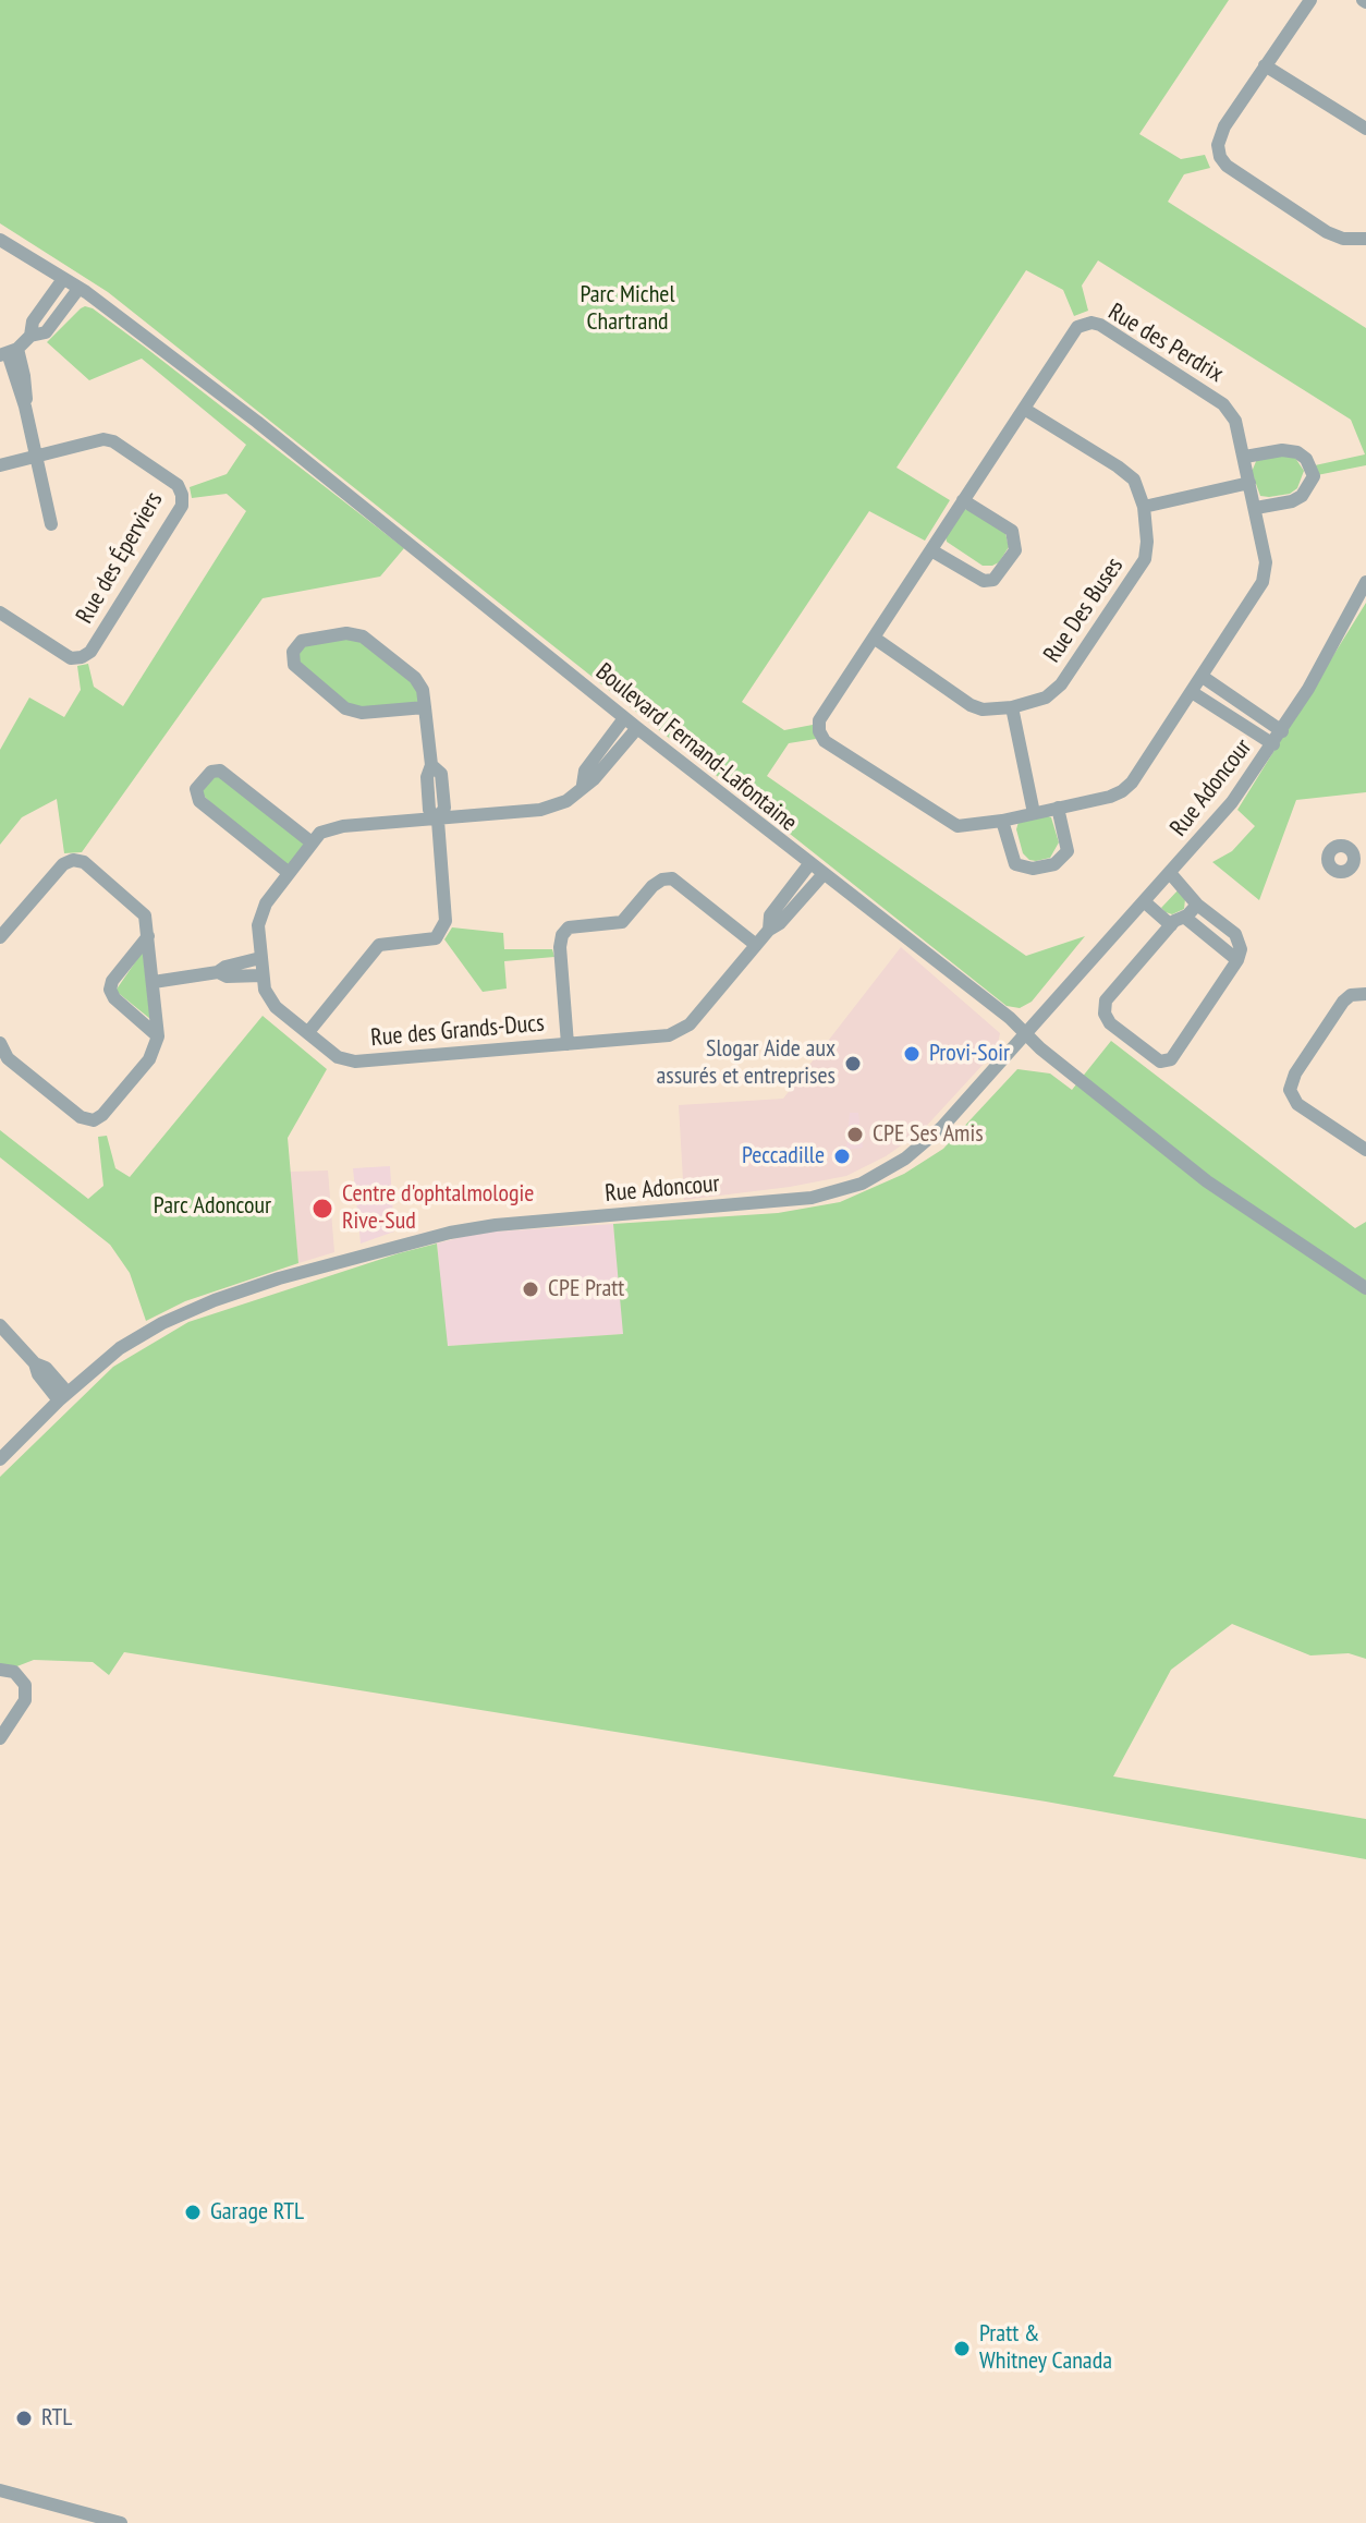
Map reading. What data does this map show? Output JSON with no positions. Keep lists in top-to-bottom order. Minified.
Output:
{"streets":{"street":["Rue des Perdrix","Rue des Éperviers","Rue Des Buses","Boulevard Fernand-Lafontaine","Rue Adoncour","Rue des Grands-Ducs"]},"crossings":[["Rue des Perdrix","Rue Des Buses"],["Boulevard Fernand-Lafontaine","Rue Adoncour"],["Boulevard Fernand-Lafontaine","Rue des Grands-Ducs"]],"parks":["Parc Michel Chartrand","Parc Adoncour"],"places":["Provi-Soir","Slogar Aide aux assurés et entreprises","CPE Ses Amis","Peccadille","Centre d'ophtalmologie Rive-Sud","CPE Pratt","Garage RTL","Pratt & Whitney Canada","RTL"]}
